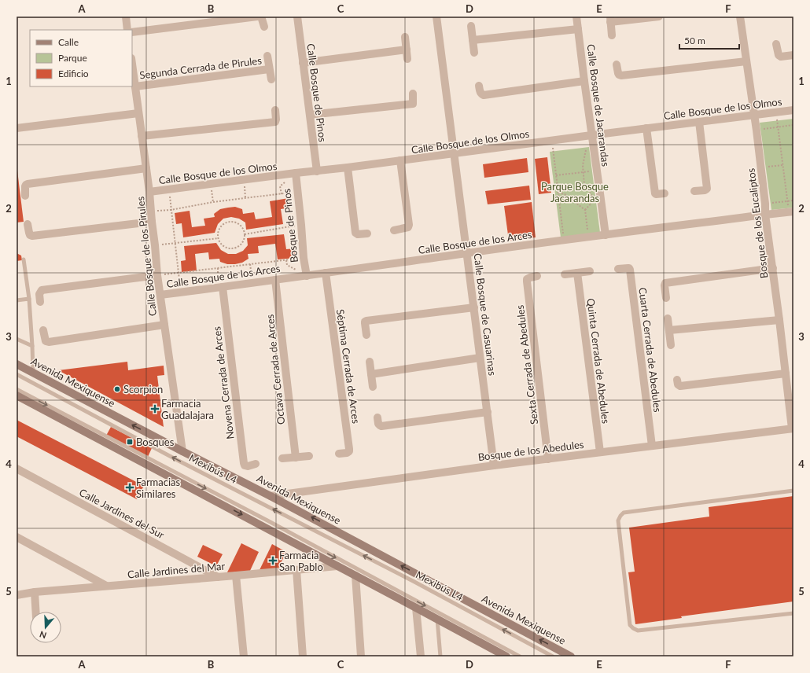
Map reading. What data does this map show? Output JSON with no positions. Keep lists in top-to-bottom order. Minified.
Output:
{"streets":{"main road":["Avenida Mexiquense"],"street":["Segunda Cerrada de Pirules","Calle Bosque de Pinos","Calle Bosque de Jacarandas","Calle Bosque de los Olmos","Bosque de los Eucaliptos","Bosque de Pinos","Calle Bosque de los Arces","Calle Bosque de los Pirules","Calle Bosque de Casuarinas","Cuarta Cerrada de Abedules","Quinta Cerrada de Abedules","Sexta Cerrada de Abedules","Séptima Cerrada de Arces","Octava Cerrada de Arces","Novena Cerrada de Arces","Bosque de los Abedules","Calle Jardines del Sur","Calle Jardines del Mar"],"lane":["Mexibús L4"]},"crossings":[["Segunda Cerrada de Pirules","Calle Bosque de los Pirules"],["Calle Bosque de Pinos","Calle Bosque de los Olmos"],["Calle Bosque de Jacarandas","Calle Bosque de los Olmos"],["Calle Bosque de Jacarandas","Calle Bosque de los Arces"],["Calle Bosque de los Olmos","Bosque de los Eucaliptos"],["Calle Bosque de los Olmos","Bosque de Pinos"],["Calle Bosque de los Olmos","Calle Bosque de los Pirules"],["Calle Bosque de los Olmos","Calle Bosque de Casuarinas"],["Bosque de los Eucaliptos","Calle Bosque de los Arces"],["Bosque de los Eucaliptos","Bosque de los Abedules"],["Bosque de Pinos","Calle Bosque de los Arces"],["Calle Bosque de los Arces","Calle Bosque de los Pirules"],["Calle Bosque de los Arces","Calle Bosque de Casuarinas"],["Calle Bosque de los Arces","Séptima Cerrada de Arces"],["Calle Bosque de los Arces","Octava Cerrada de Arces"],["Calle Bosque de los Arces","Novena Cerrada de Arces"],["Calle Bosque de los Pirules","Avenida Mexiquense"],["Calle Bosque de Casuarinas","Bosque de los Abedules"],["Cuarta Cerrada de Abedules","Bosque de los Abedules"],["Quinta Cerrada de Abedules","Bosque de los Abedules"],["Sexta Cerrada de Abedules","Bosque de los Abedules"],["Avenida Mexiquense","Bosque de los Abedules"],["Calle Jardines del Sur","Calle Jardines del Mar"]],"parks":["Parque Bosque Jacarandas"],"places":{"other":["Scorpion"],"health":["Farmacia Guadalajara","Farmacias Similares","Farmacia San Pablo"],"transit":["Bosques"]},"legend":["Calle","Parque","Edificio"],"scale_bar":"50 m","north":"bottom","grid":{"columns":["A","B","C","D","E","F"],"rows":["1","2","3","4","5"]}}
